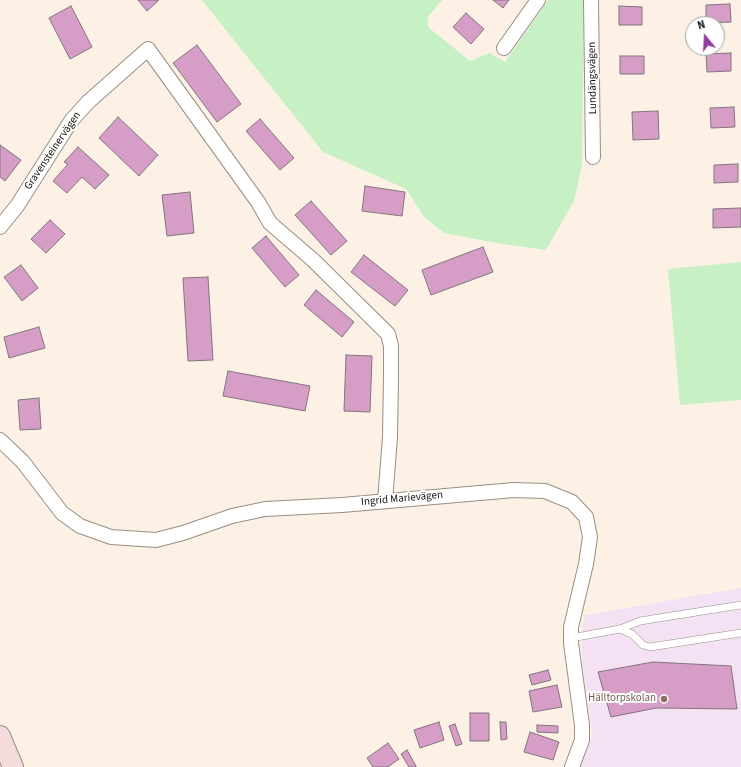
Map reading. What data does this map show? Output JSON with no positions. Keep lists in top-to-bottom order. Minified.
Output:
{"streets":{"street":["Lundängsvägen","Gravensteinervägen","Ingrid Marievägen"]},"crossings":[["Gravensteinervägen","Ingrid Marievägen"]],"places":["Hälltorpskolan"],"north":"top"}
